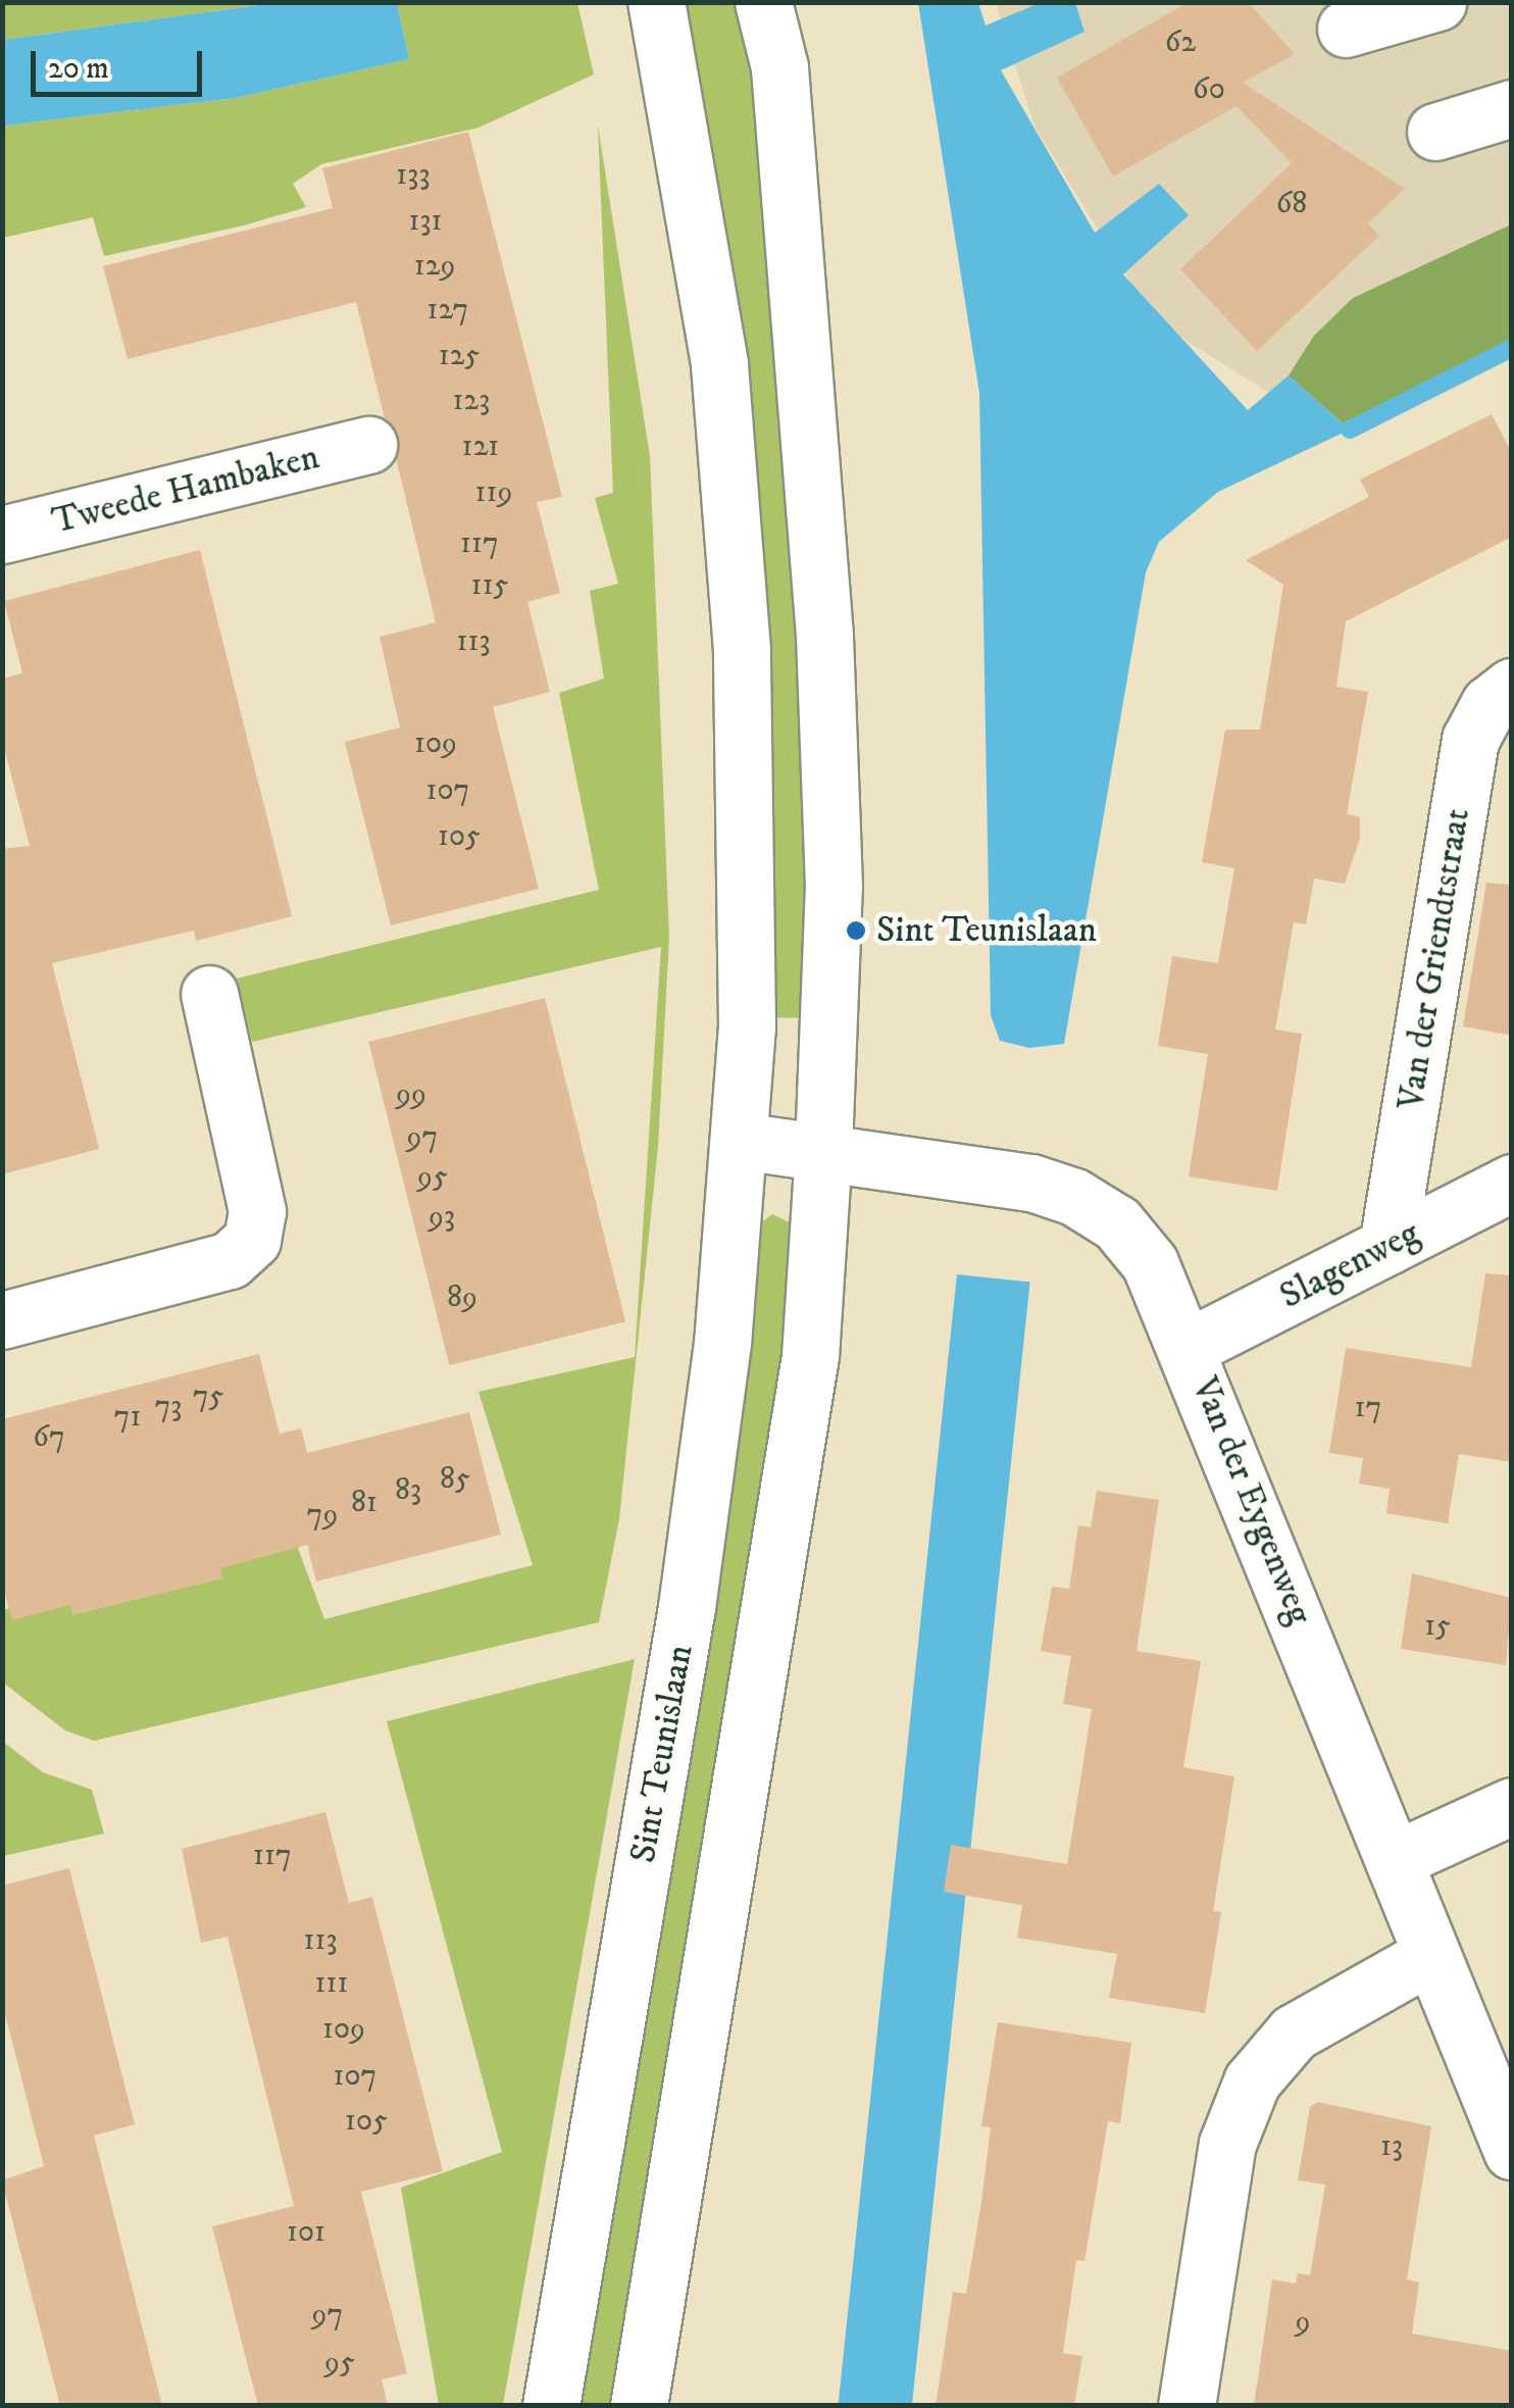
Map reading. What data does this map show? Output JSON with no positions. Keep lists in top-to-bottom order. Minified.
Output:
{"streets":{"street":["Tweede Hambaken","Van der Griendtstraat","Slagenweg","Van der Eygenweg","Sint Teunislaan"]},"crossings":[["Van der Griendtstraat","Slagenweg"],["Slagenweg","Van der Eygenweg"],["Van der Eygenweg","Sint Teunislaan"]],"places":["Sint Teunislaan"],"house_numbers":["62","60","133","68","131","129","127","125","123","121","119","117","115","113","109","107","105","99","97","95","93","89","75","73","17","71","67","85","83","81","79","15","117","113","111","109","107","105","13","101","97","9","95"],"scale_bar":"20 m"}
